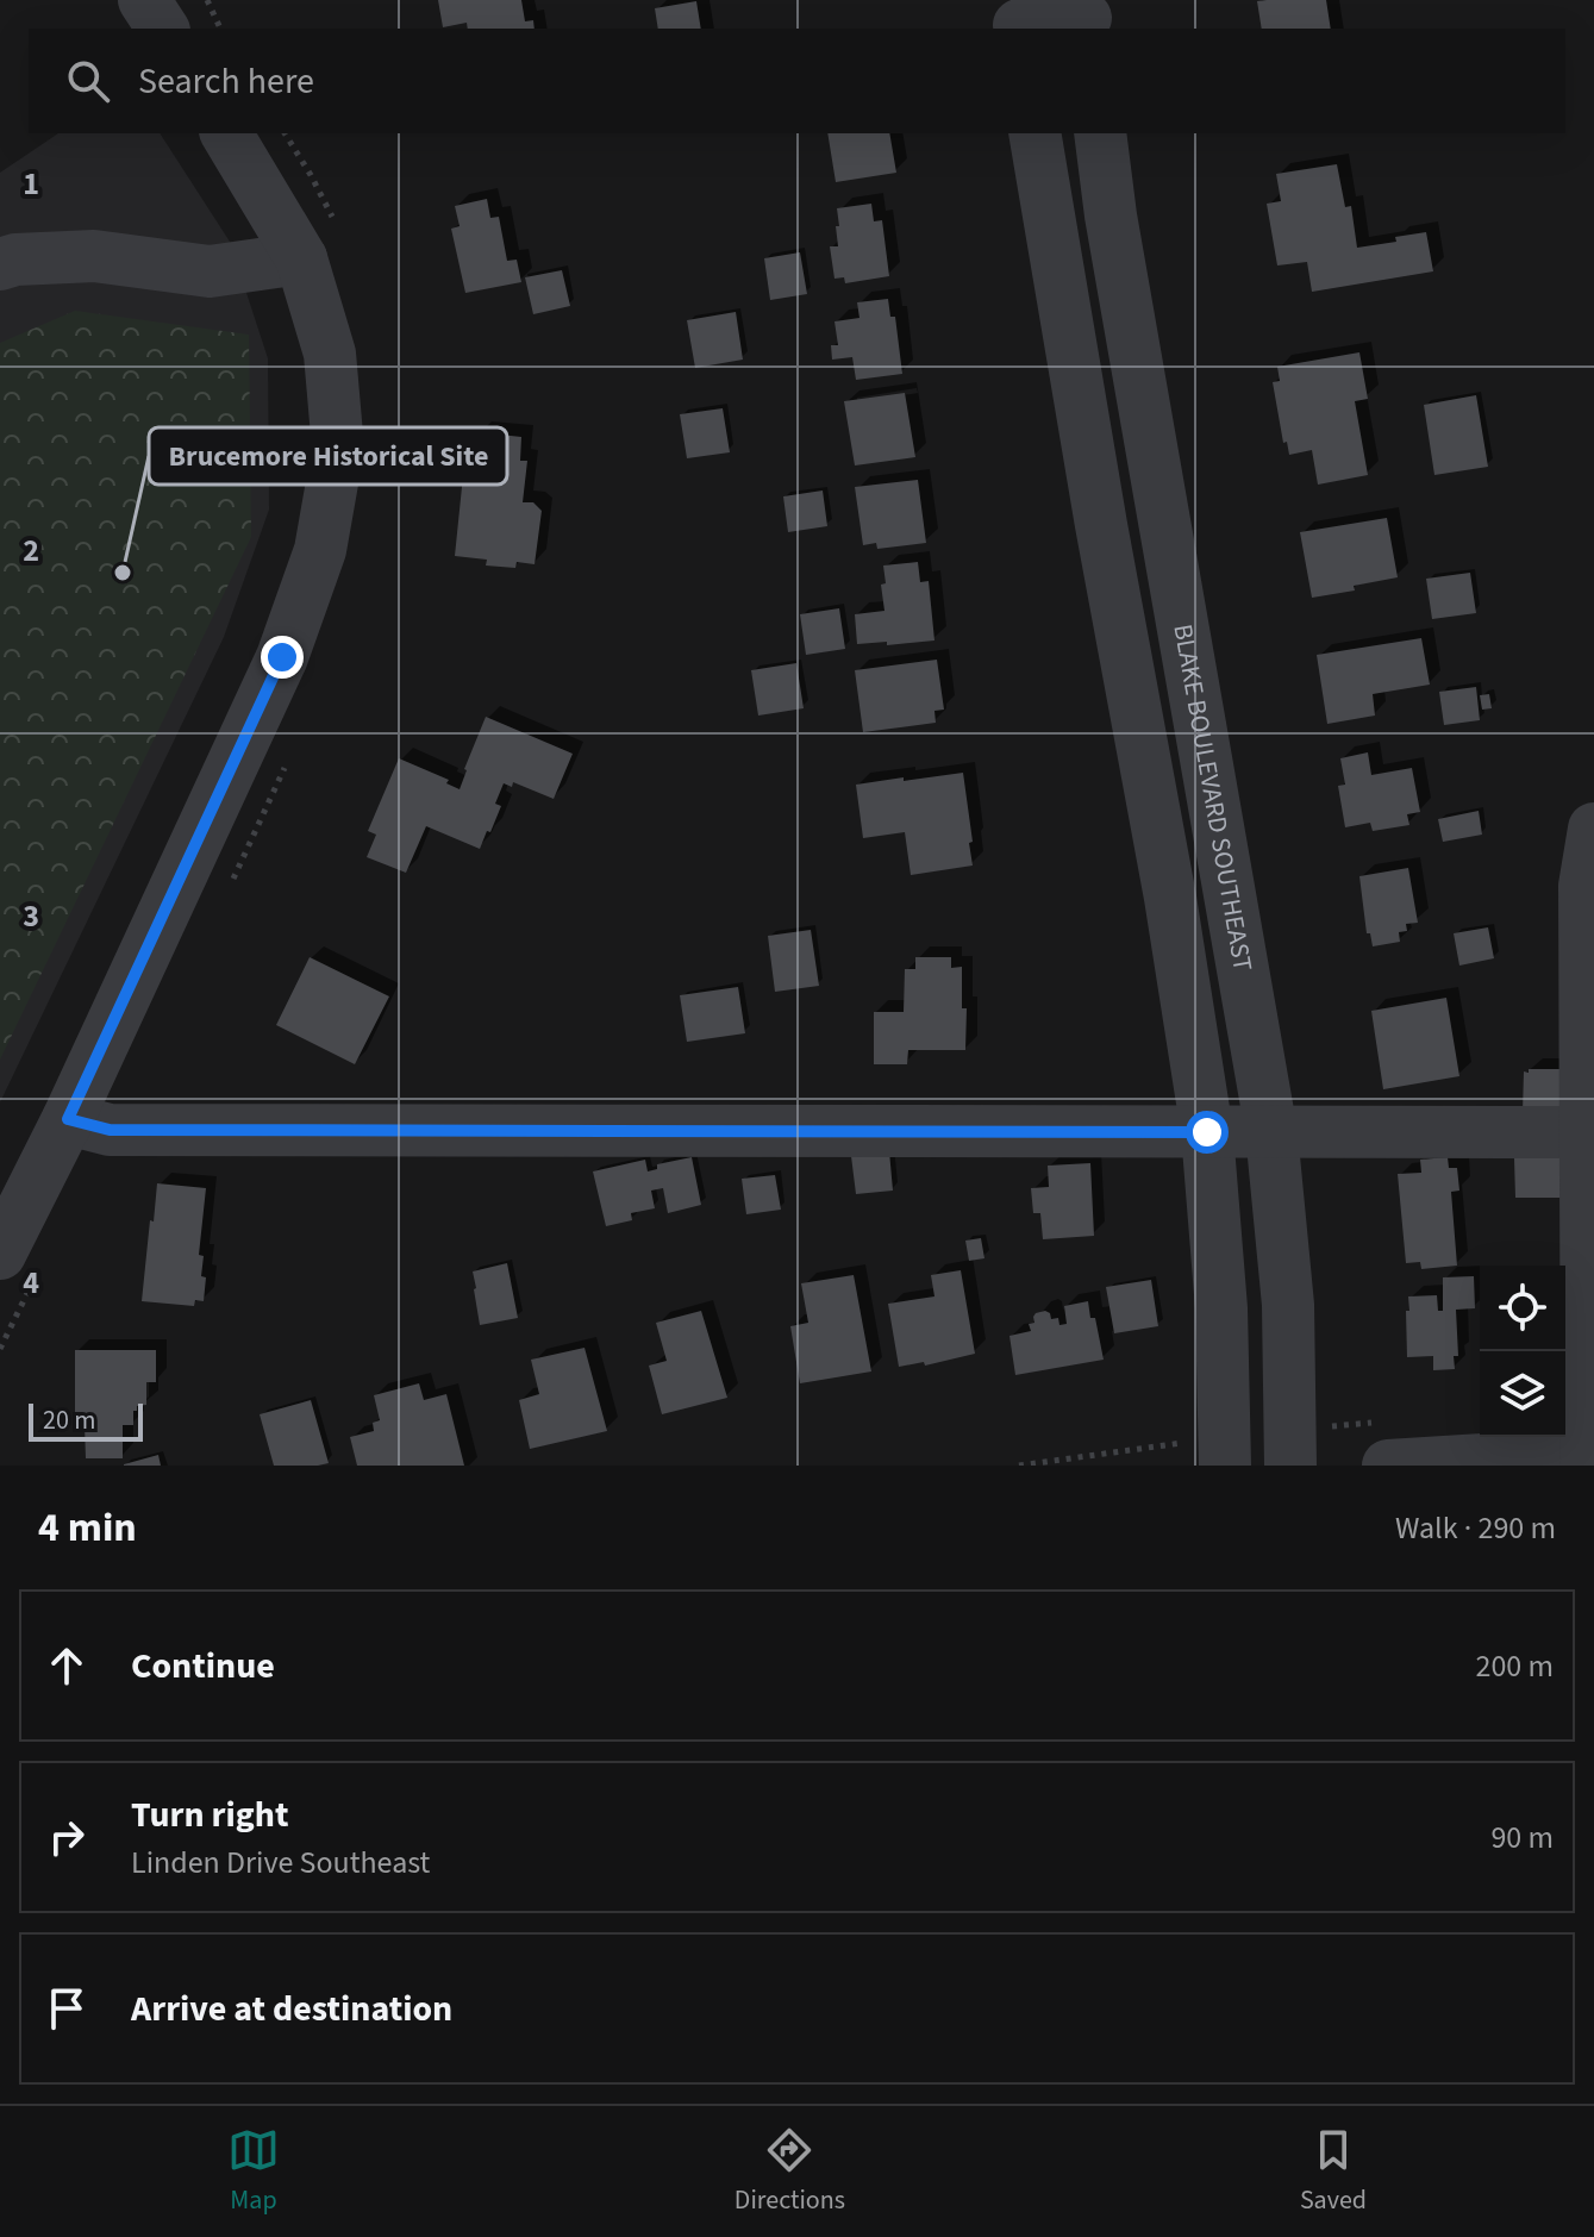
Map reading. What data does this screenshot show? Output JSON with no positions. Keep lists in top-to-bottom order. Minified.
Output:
{"streets":{"street":["BLAKE BOULEVARD SOUTHEAST"]},"places":["Brucemore Historical Site"],"scale_bar":"20 m","page":{"search":"Search here","scale":"20 m","heading":["4 min","Walk · 290 m"],"list":[["Continue","200 m"],["Turn right","Linden Drive Southeast","90 m"],"Arrive at destination"],"nav":["Map","Directions","Saved"]},"grid":{"rows":["1","2","3","4"]}}
